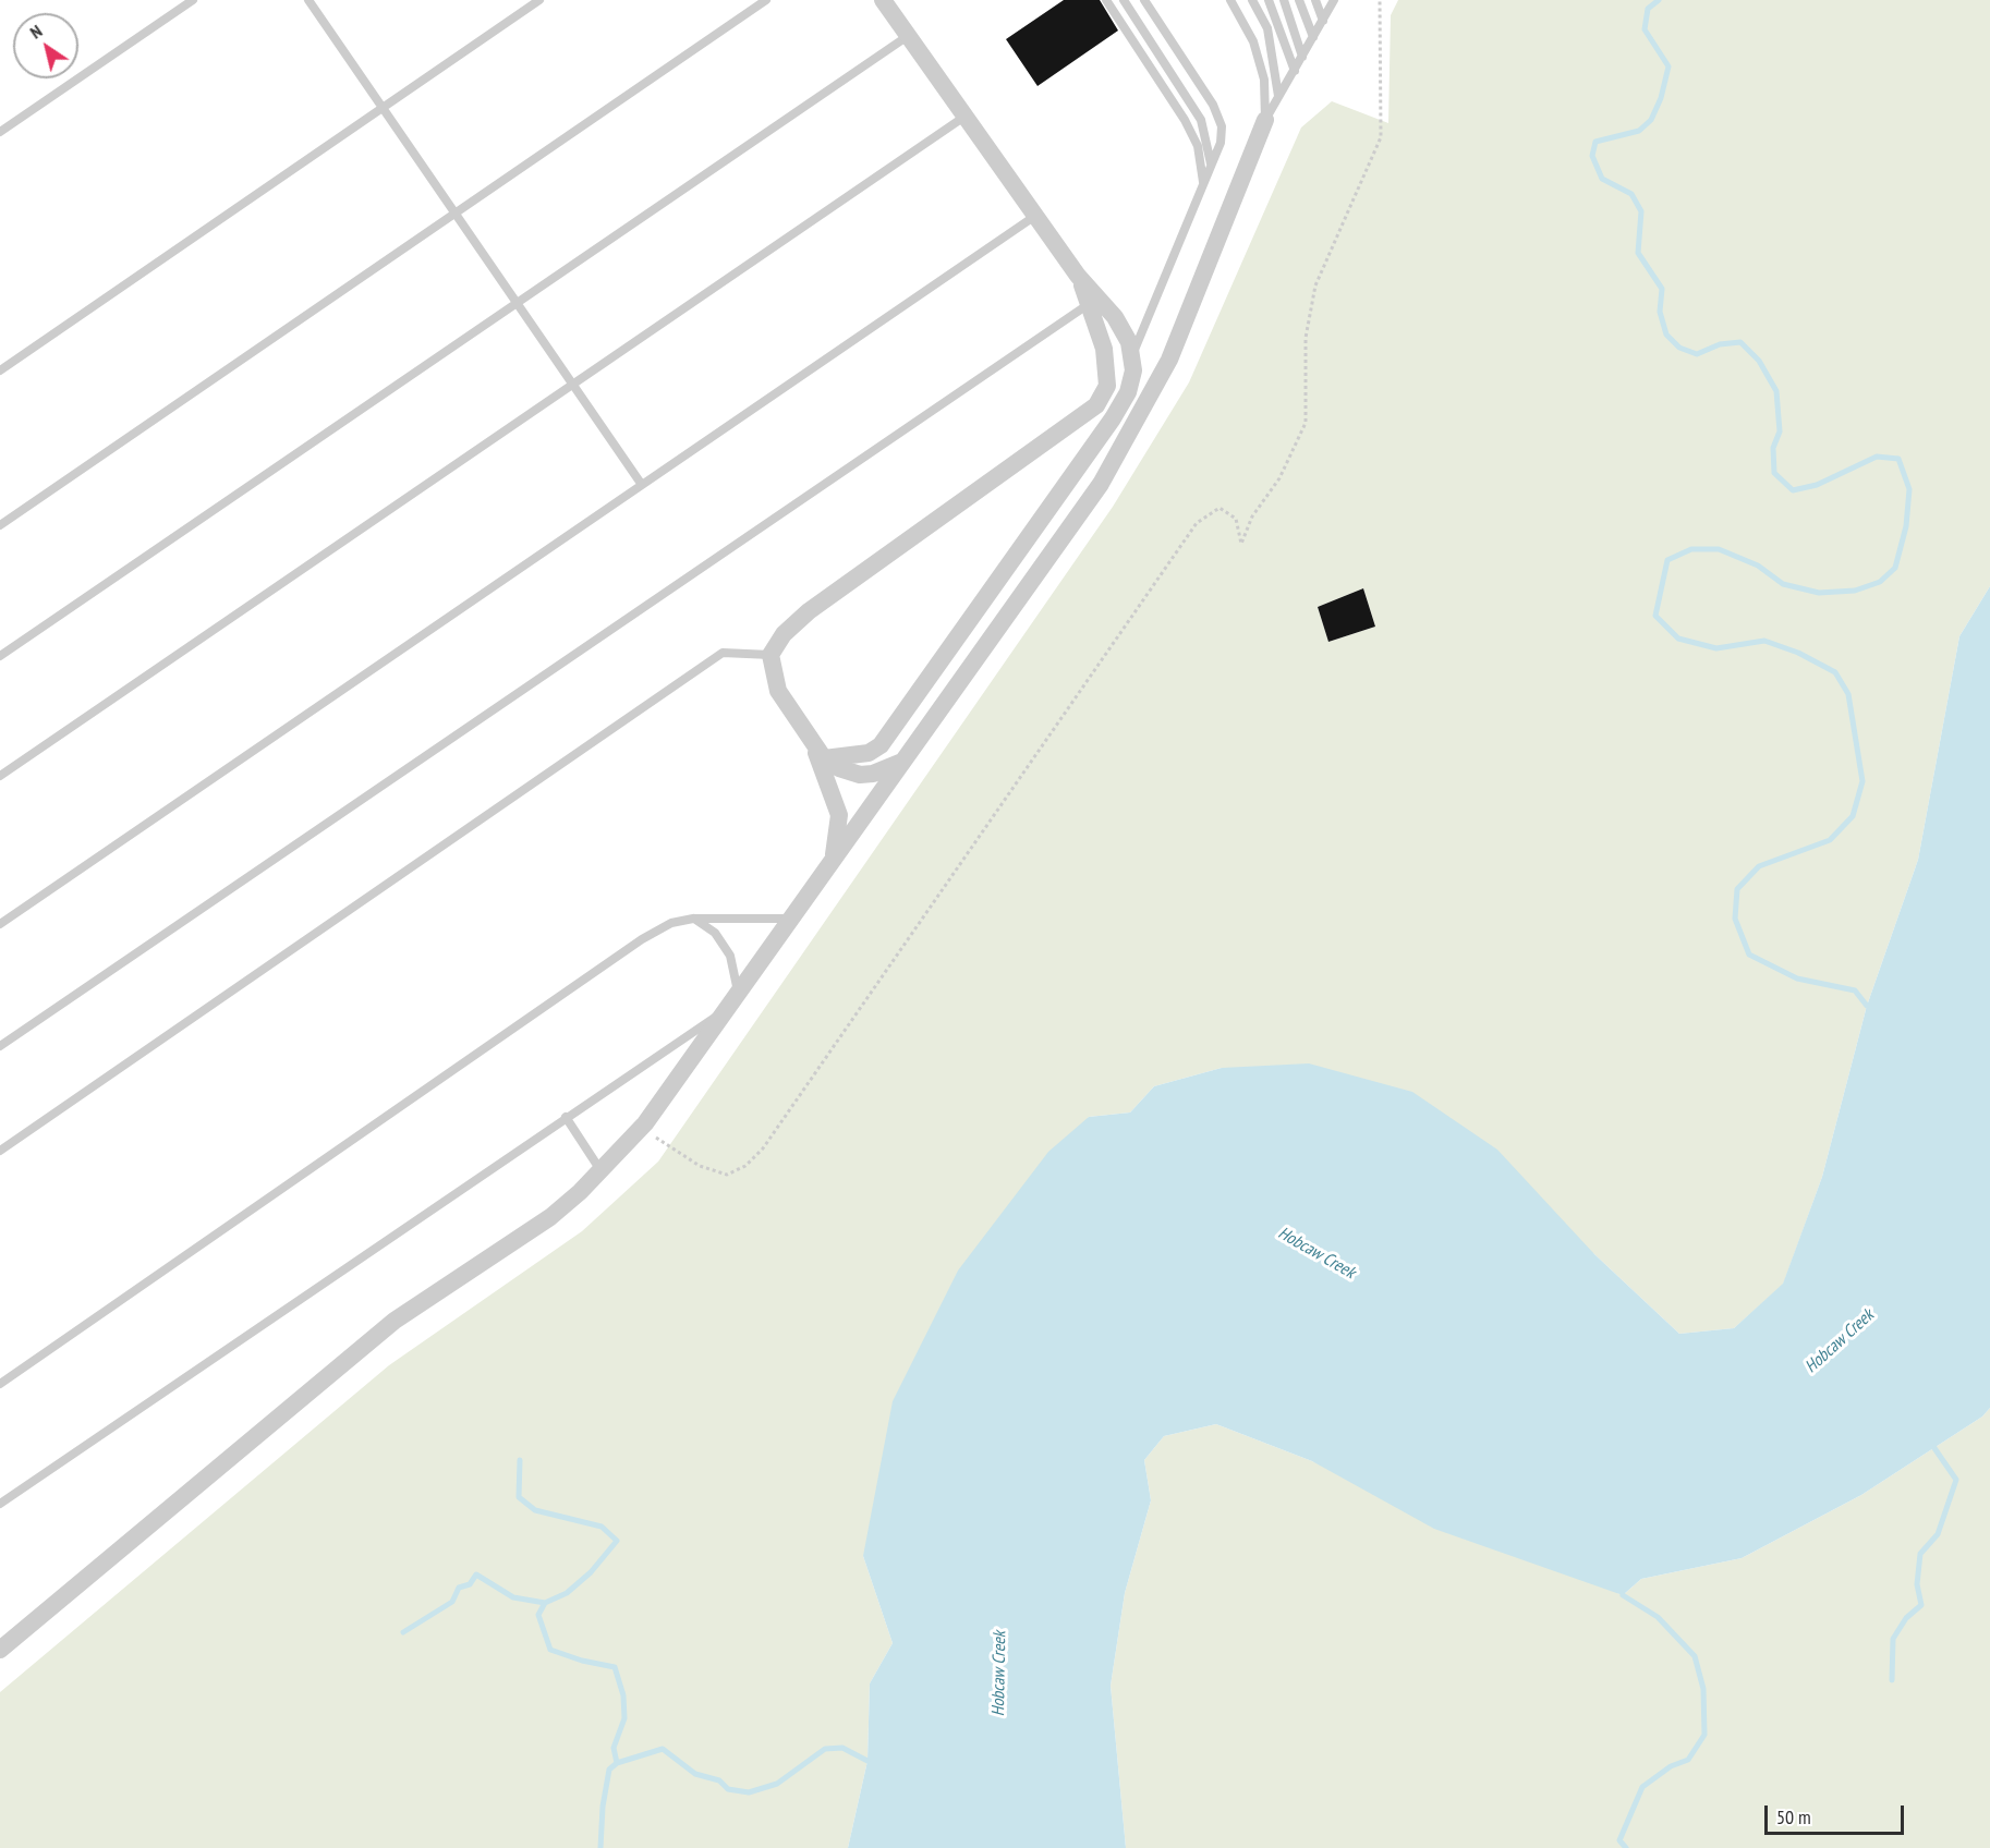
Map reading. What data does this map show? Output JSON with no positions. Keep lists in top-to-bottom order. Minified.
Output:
{"water":["Hobcaw Creek"],"scale_bar":"50 m","north":"top left"}
